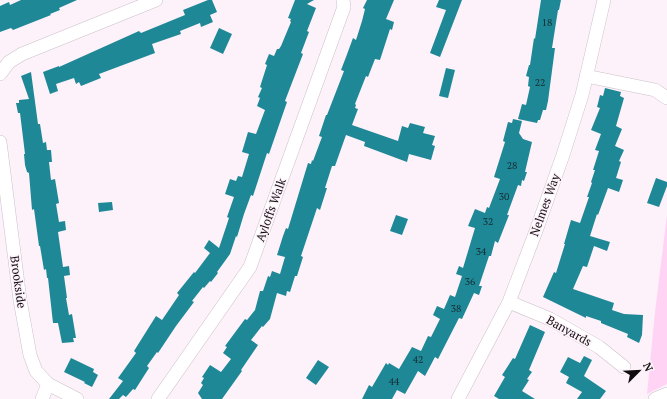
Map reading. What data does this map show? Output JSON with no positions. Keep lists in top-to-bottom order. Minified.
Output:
{"streets":{"street":["Nelmes Way","Ayloffs Walk","Brookside","Banyards"]},"crossings":[["Nelmes Way","Banyards"]],"house_numbers":["18","22","28","30","32","34","36","38","42","44"],"north":"top right"}
